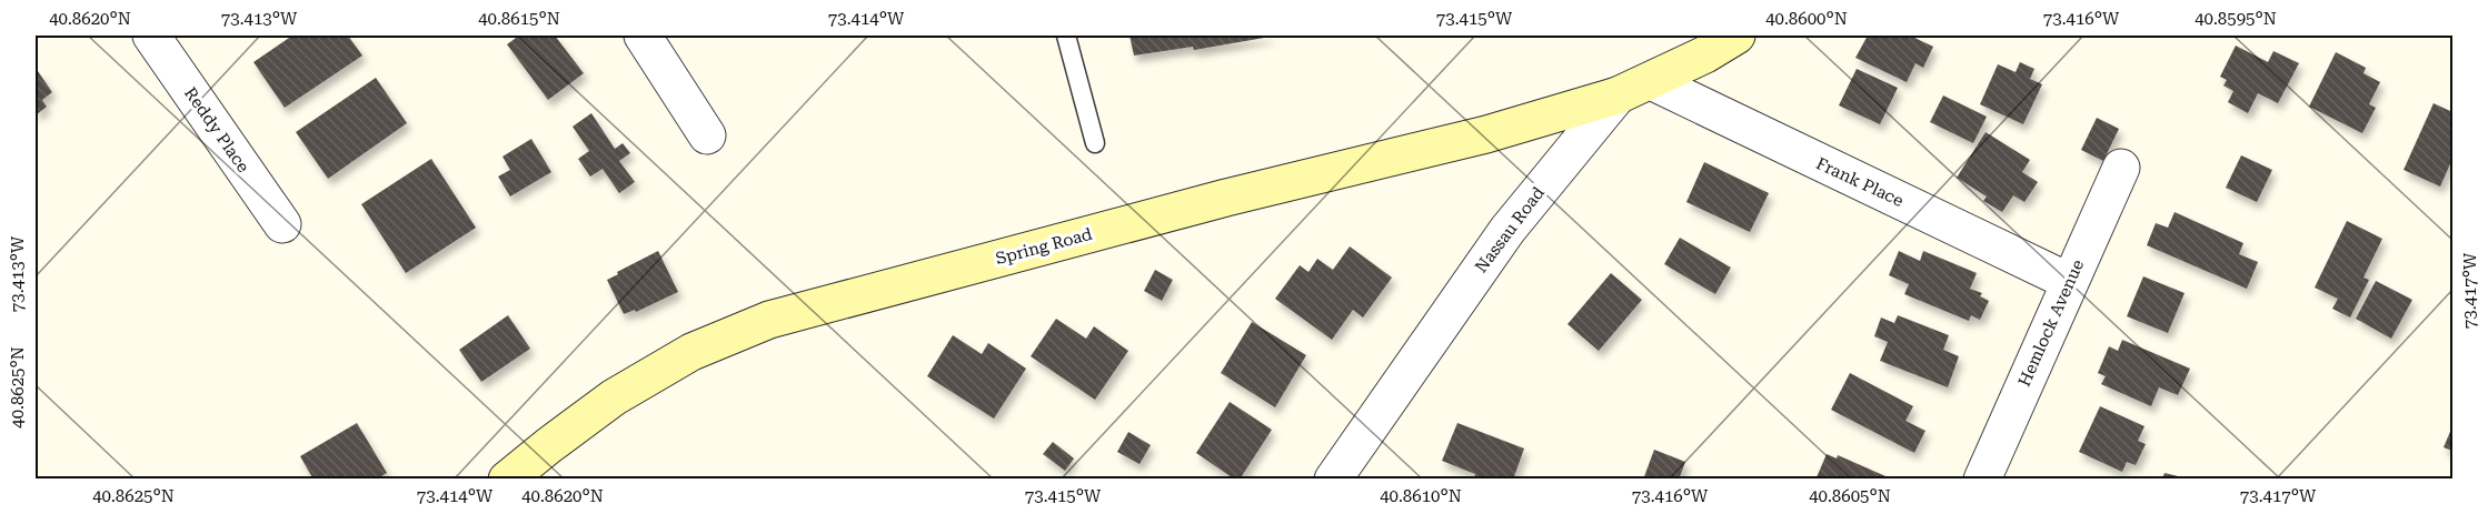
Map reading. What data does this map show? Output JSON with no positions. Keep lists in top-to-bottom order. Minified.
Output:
{"streets":{"main road":["Nassau Road","Spring Road"],"street":["Reddy Place","Frank Place","Hemlock Avenue"]},"crossings":[["Frank Place","Nassau Road"],["Frank Place","Hemlock Avenue"],["Nassau Road","Spring Road"]],"coordinates":["40.8620°N","73.413°W","40.8615°N","73.414°W","73.415°W","40.8600°N","73.416°W","40.8595°N","73.417°W","40.8625°N","40.8610°N","40.8605°N"]}
